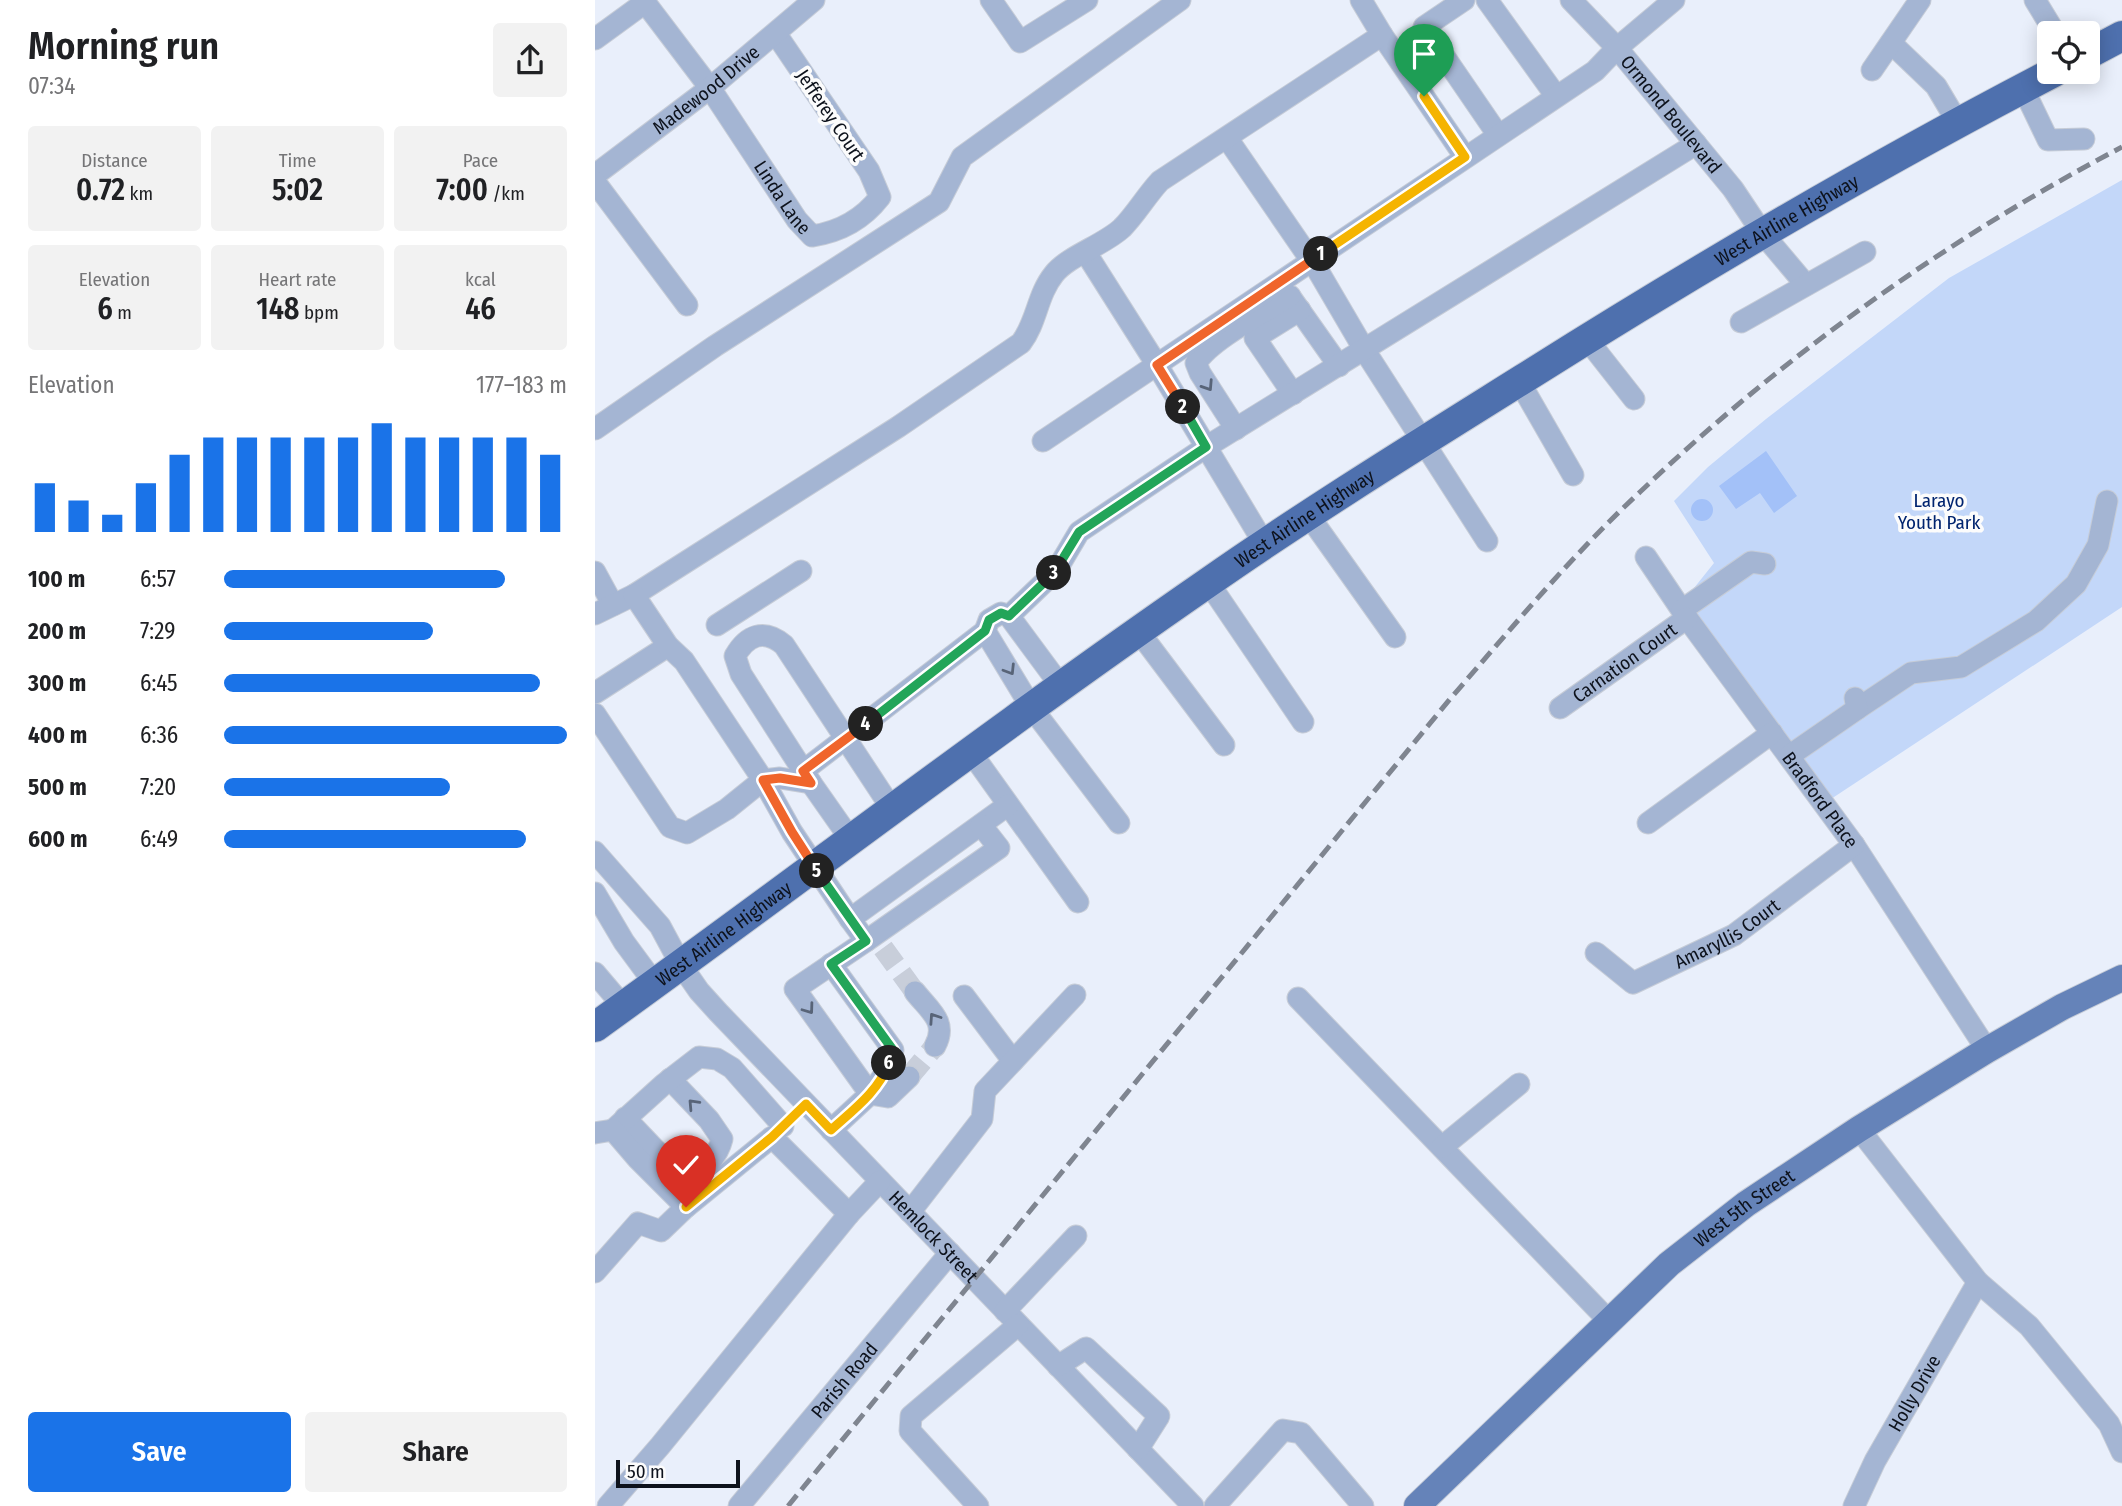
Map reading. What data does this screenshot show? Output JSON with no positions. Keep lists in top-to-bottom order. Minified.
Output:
{"streets":{"highway":["West Airline Highway"],"main road":["West 5th Street"],"street":["Madewood Drive","Ormond Boulevard","Jefferey Court","Linda Lane","Carnation Court","Bradford Place","Amaryllis Court","Hemlock Street","Parish Road","Holly Drive"]},"crossings":[["Madewood Drive","Jefferey Court"],["Madewood Drive","Linda Lane"],["Ormond Boulevard","West Airline Highway"],["Jefferey Court","Linda Lane"],["West Airline Highway","Hemlock Street"],["Carnation Court","Bradford Place"],["Bradford Place","Amaryllis Court"],["Bradford Place","West 5th Street"],["Hemlock Street","Parish Road"]],"parks":["Larayo Youth Park"],"scale_bar":"50 m","page":{"heading":["Morning run","07:34"],"stats":[["Distance","0.72 km"],["Time","5:02"],["Pace","7:00 /km"],["Elevation","6 m"],["Heart rate","148 bpm"],["kcal","46"]],"pins":["1","2","3","4","5","6"],"chart":["Elevation","177–183 m"],"list":[{"name":"100 m","note":"6:57"},{"name":"200 m","note":"7:29"},{"name":"300 m","note":"6:45"},{"name":"400 m","note":"6:36"},{"name":"500 m","note":"7:20"},{"name":"600 m","note":"6:49"}],"buttons":["Save","Share"],"scale":"50 m"}}
